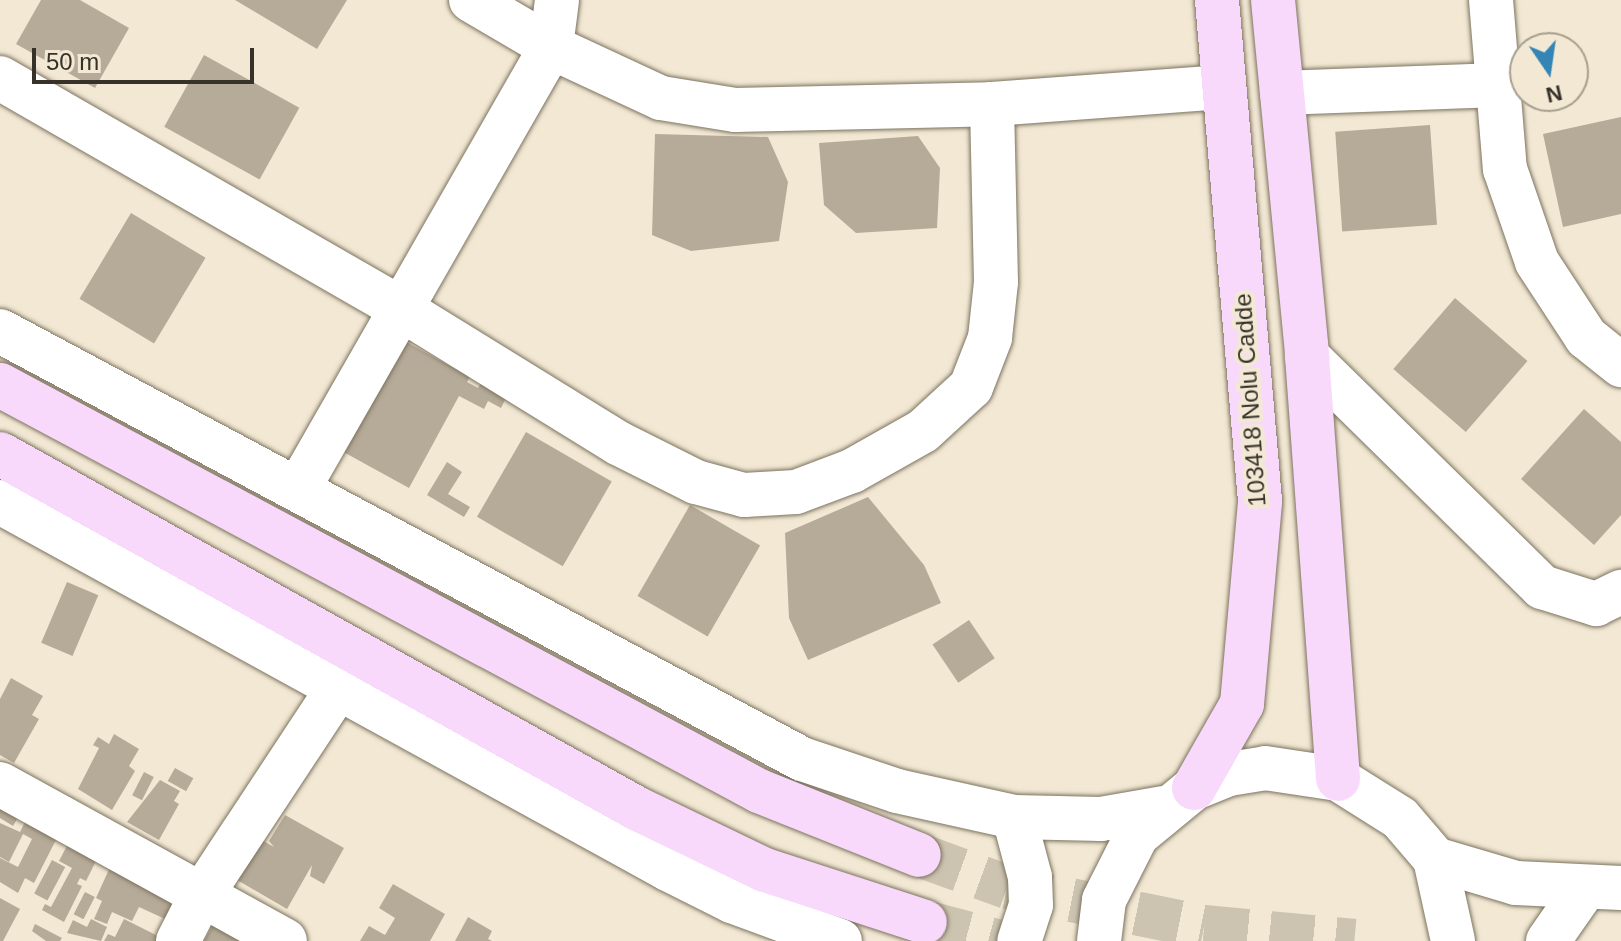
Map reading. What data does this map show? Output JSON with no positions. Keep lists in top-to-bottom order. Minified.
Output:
{"streets":{"main road":["103418 Nolu Cadde"]},"scale_bar":"50 m","north":"bottom"}
